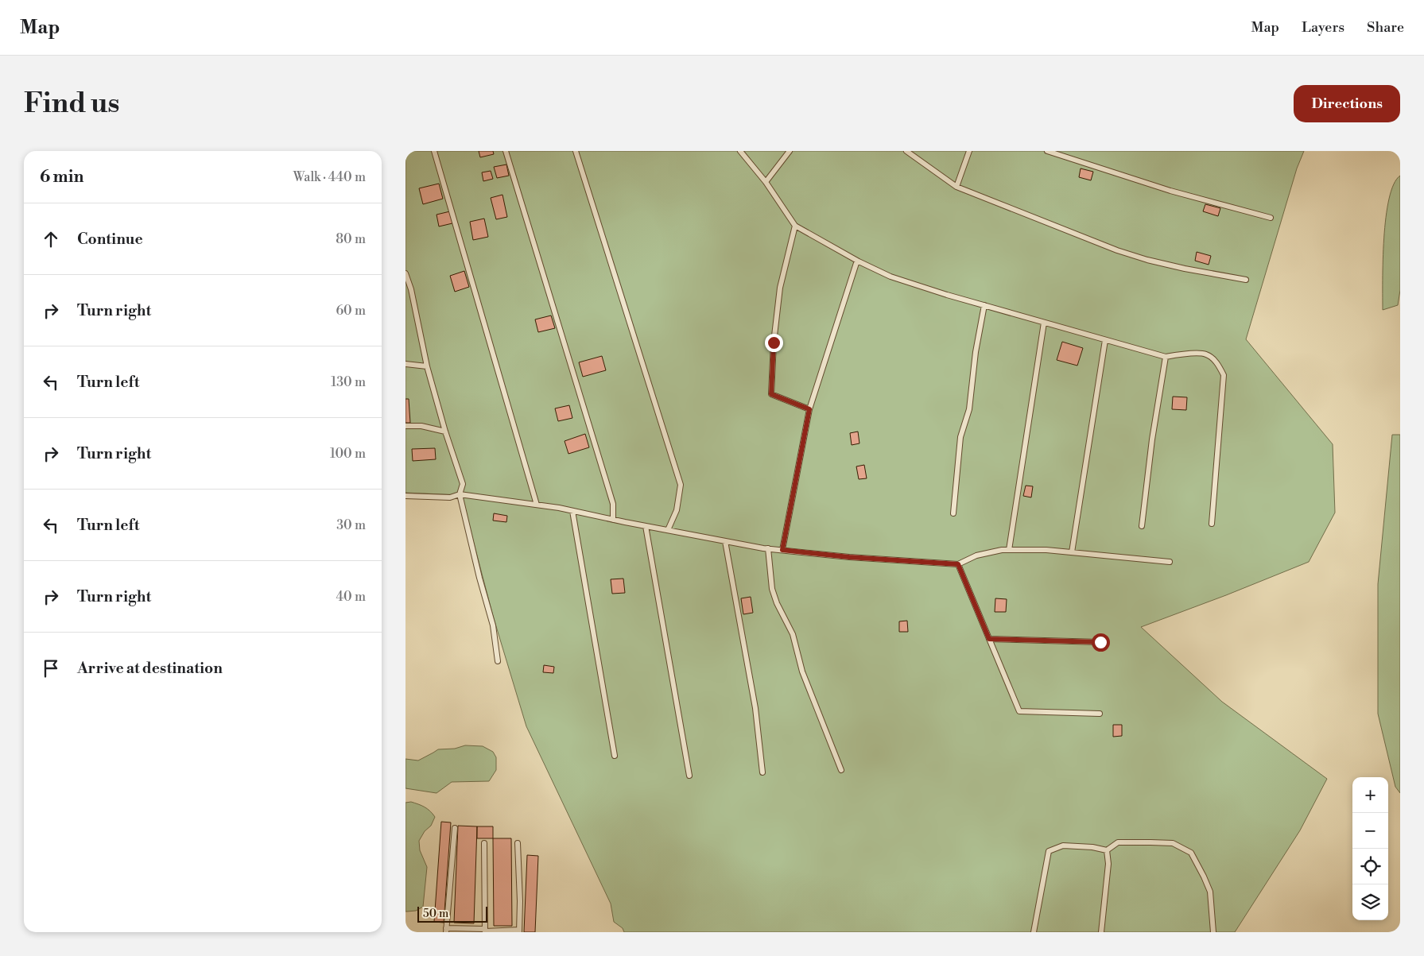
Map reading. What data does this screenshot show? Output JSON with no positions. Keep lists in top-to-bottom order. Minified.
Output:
{"scale_bar":"50 m","page":{"header":"Map","nav":["Map","Layers","Share"],"buttons":"Directions","title":"Find us","heading":["6 min","Walk · 440 m"],"list":[["Continue","80 m"],["Turn right","60 m"],["Turn left","130 m"],["Turn right","100 m"],["Turn left","30 m"],["Turn right","40 m"],"Arrive at destination"],"map_buttons":["+","−"],"scale":"50 m"}}
